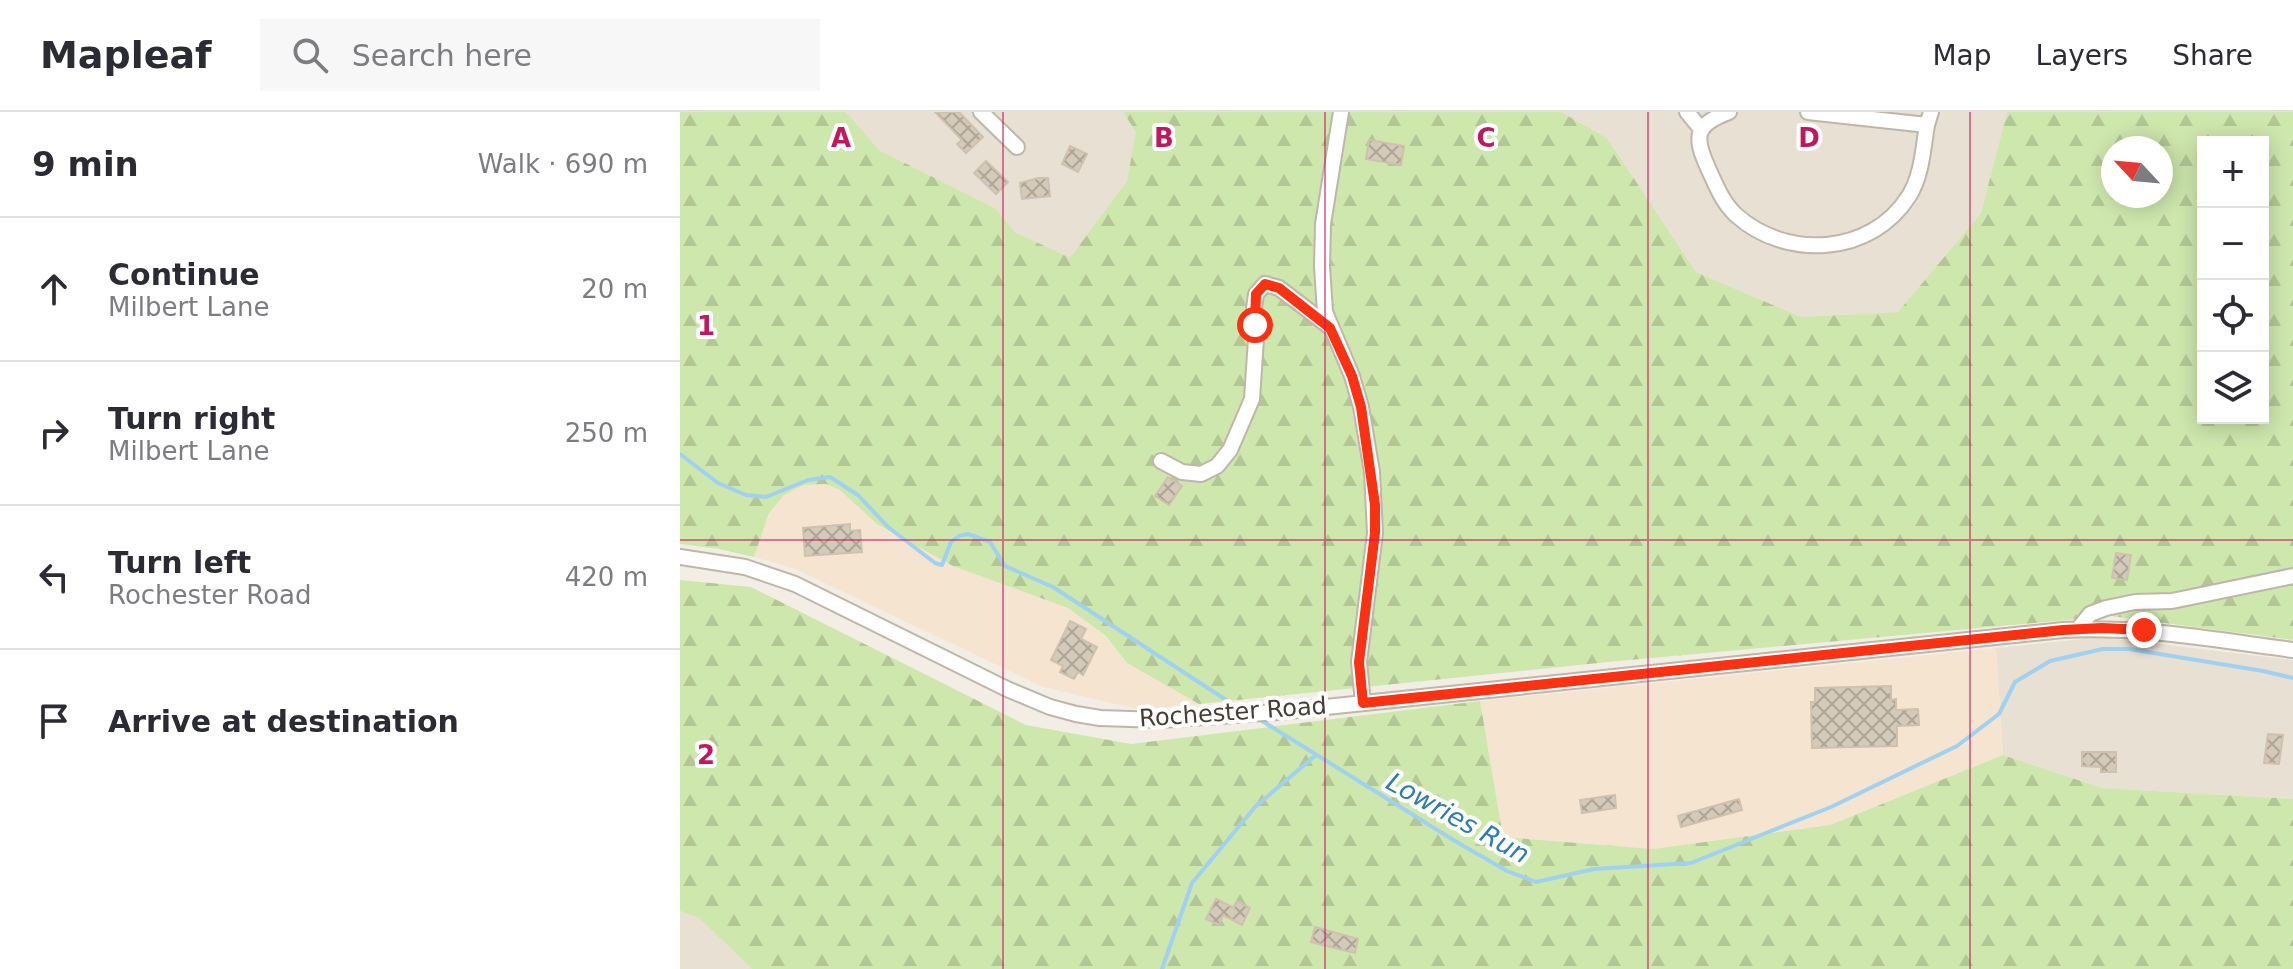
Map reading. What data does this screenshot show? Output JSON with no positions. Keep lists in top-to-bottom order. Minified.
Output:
{"streets":{"street":["Rochester Road"]},"water":["Lowries Run"],"north":"top left","page":{"header":"Mapleaf","search":"Search here","nav":["Map","Layers","Share"],"heading":["9 min","Walk · 690 m"],"map_buttons":["+","−"],"list":[["Continue","Milbert Lane","20 m"],["Turn right","Milbert Lane","250 m"],["Turn left","Rochester Road","420 m"],"Arrive at destination"]},"grid":{"columns":["A","B","C","D"],"rows":["1","2"]}}
